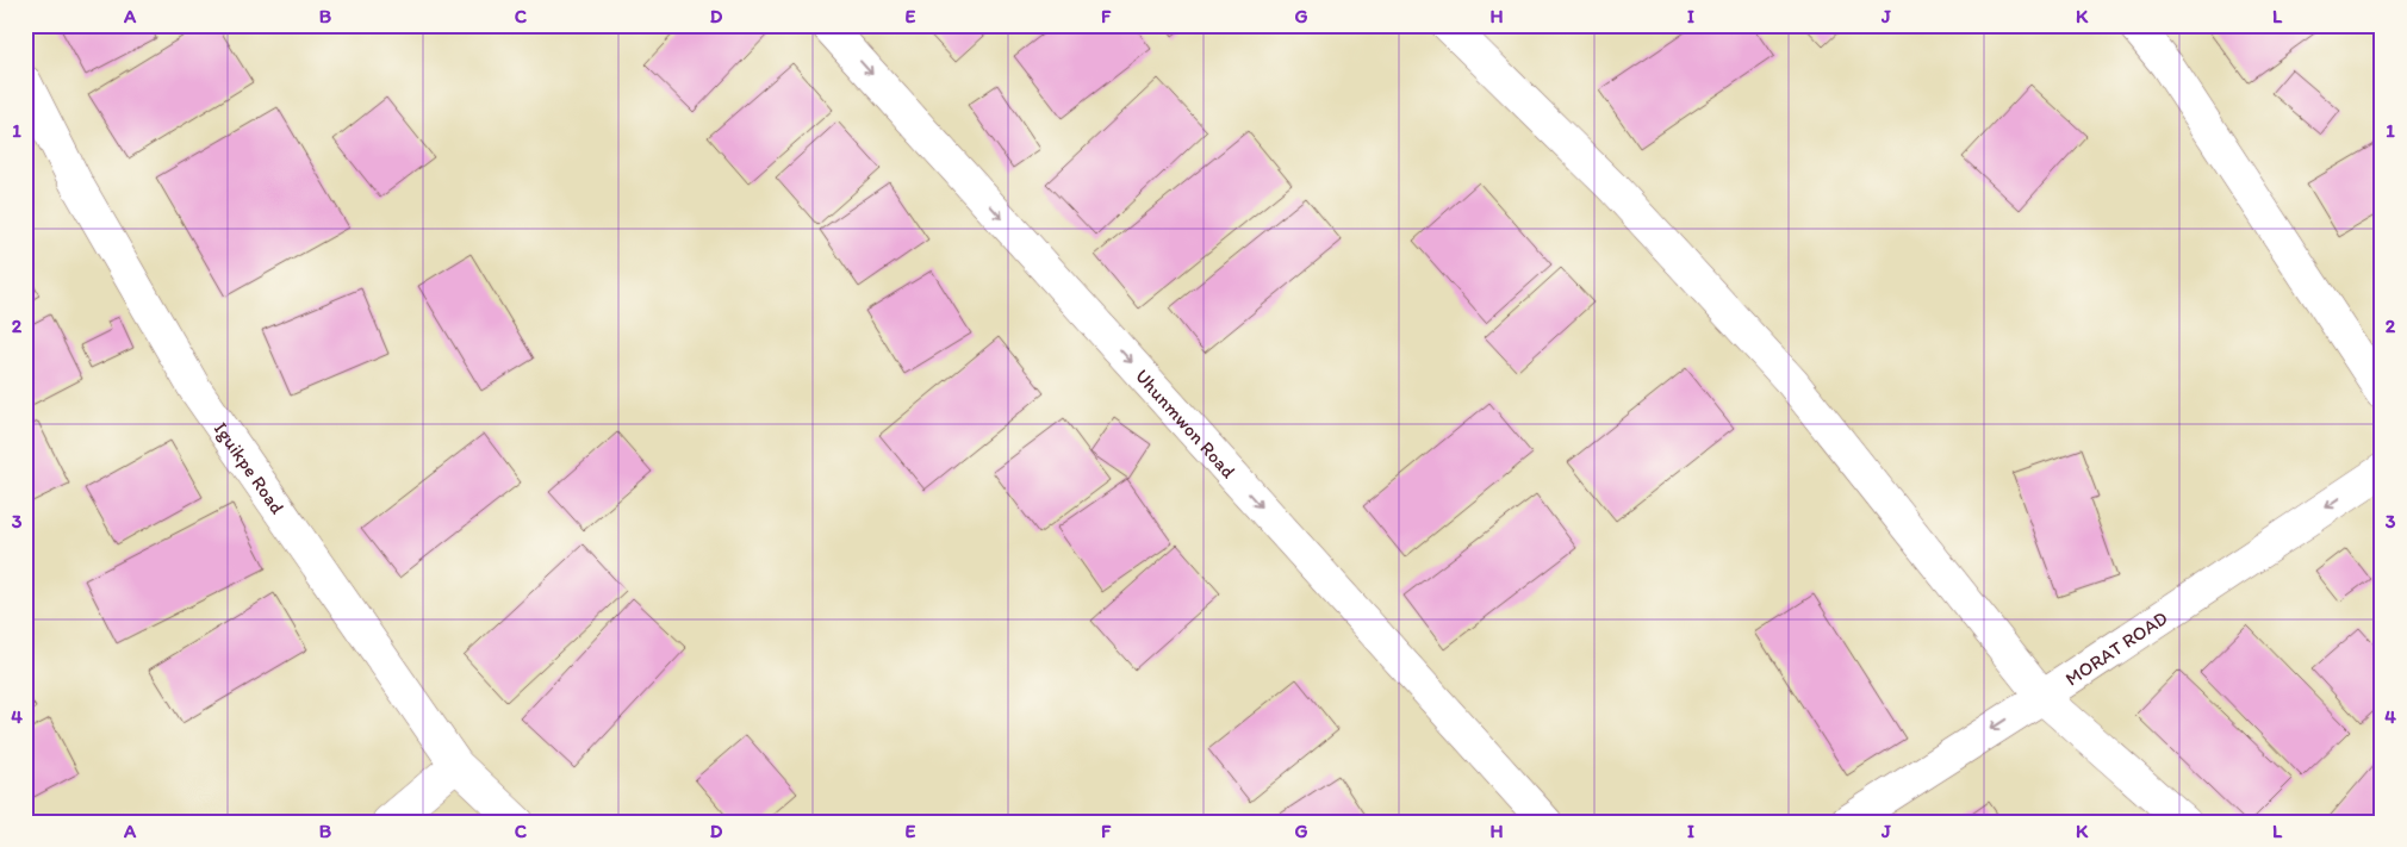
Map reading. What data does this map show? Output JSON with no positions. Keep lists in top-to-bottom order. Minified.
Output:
{"streets":{"street":["Uhunmwon Road","Iguikpe Road","MORAT ROAD"]},"one_way":["Uhunmwon Road","MORAT ROAD"],"grid":{"columns":["A","B","C","D","E","F","G","H","I","J","K","L"],"rows":["1","2","3","4"]}}
